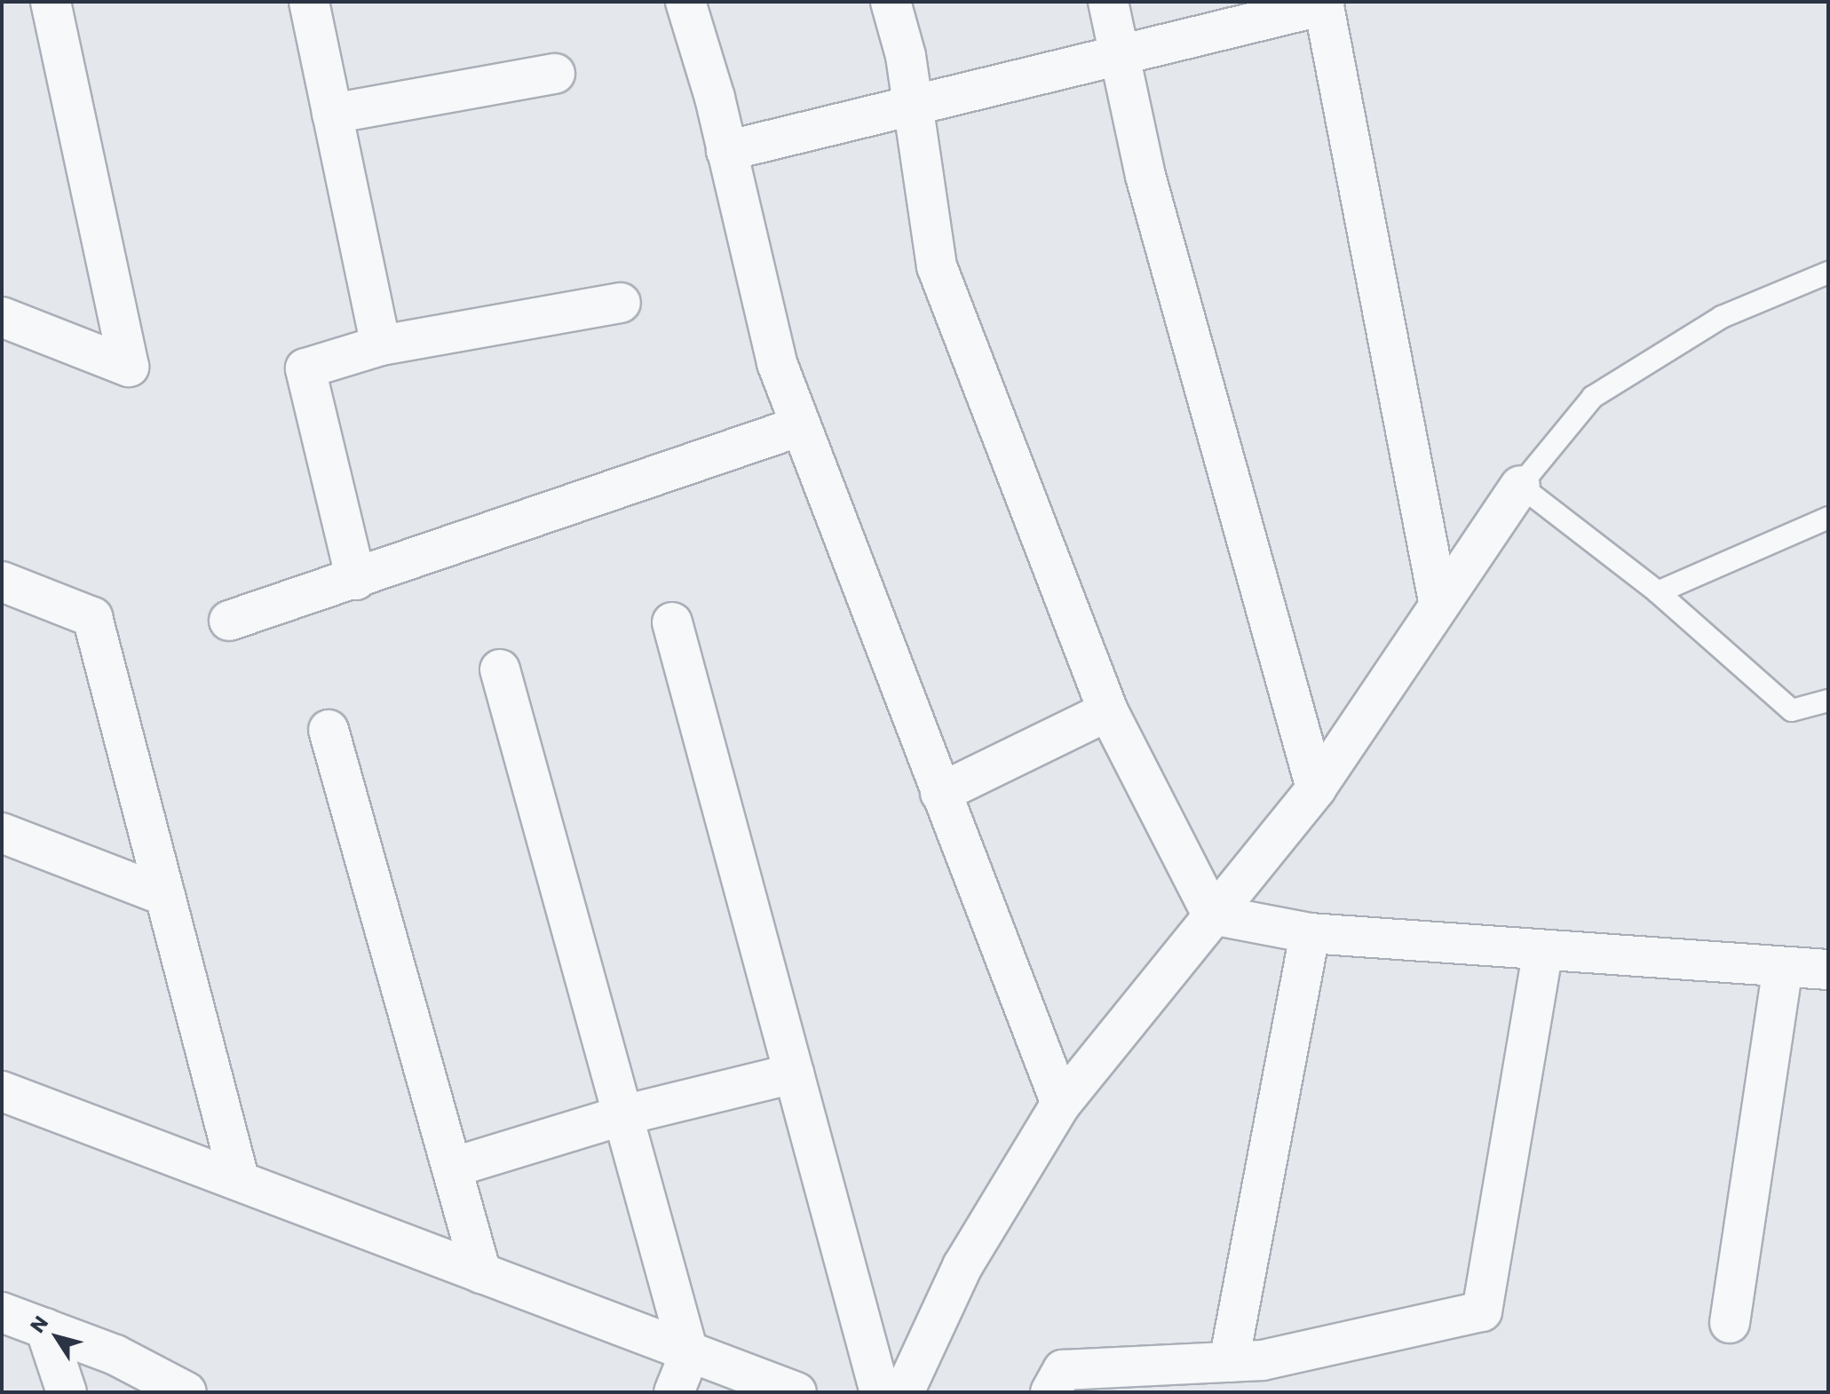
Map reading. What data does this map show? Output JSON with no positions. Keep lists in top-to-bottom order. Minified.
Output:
{"north":"top left"}
